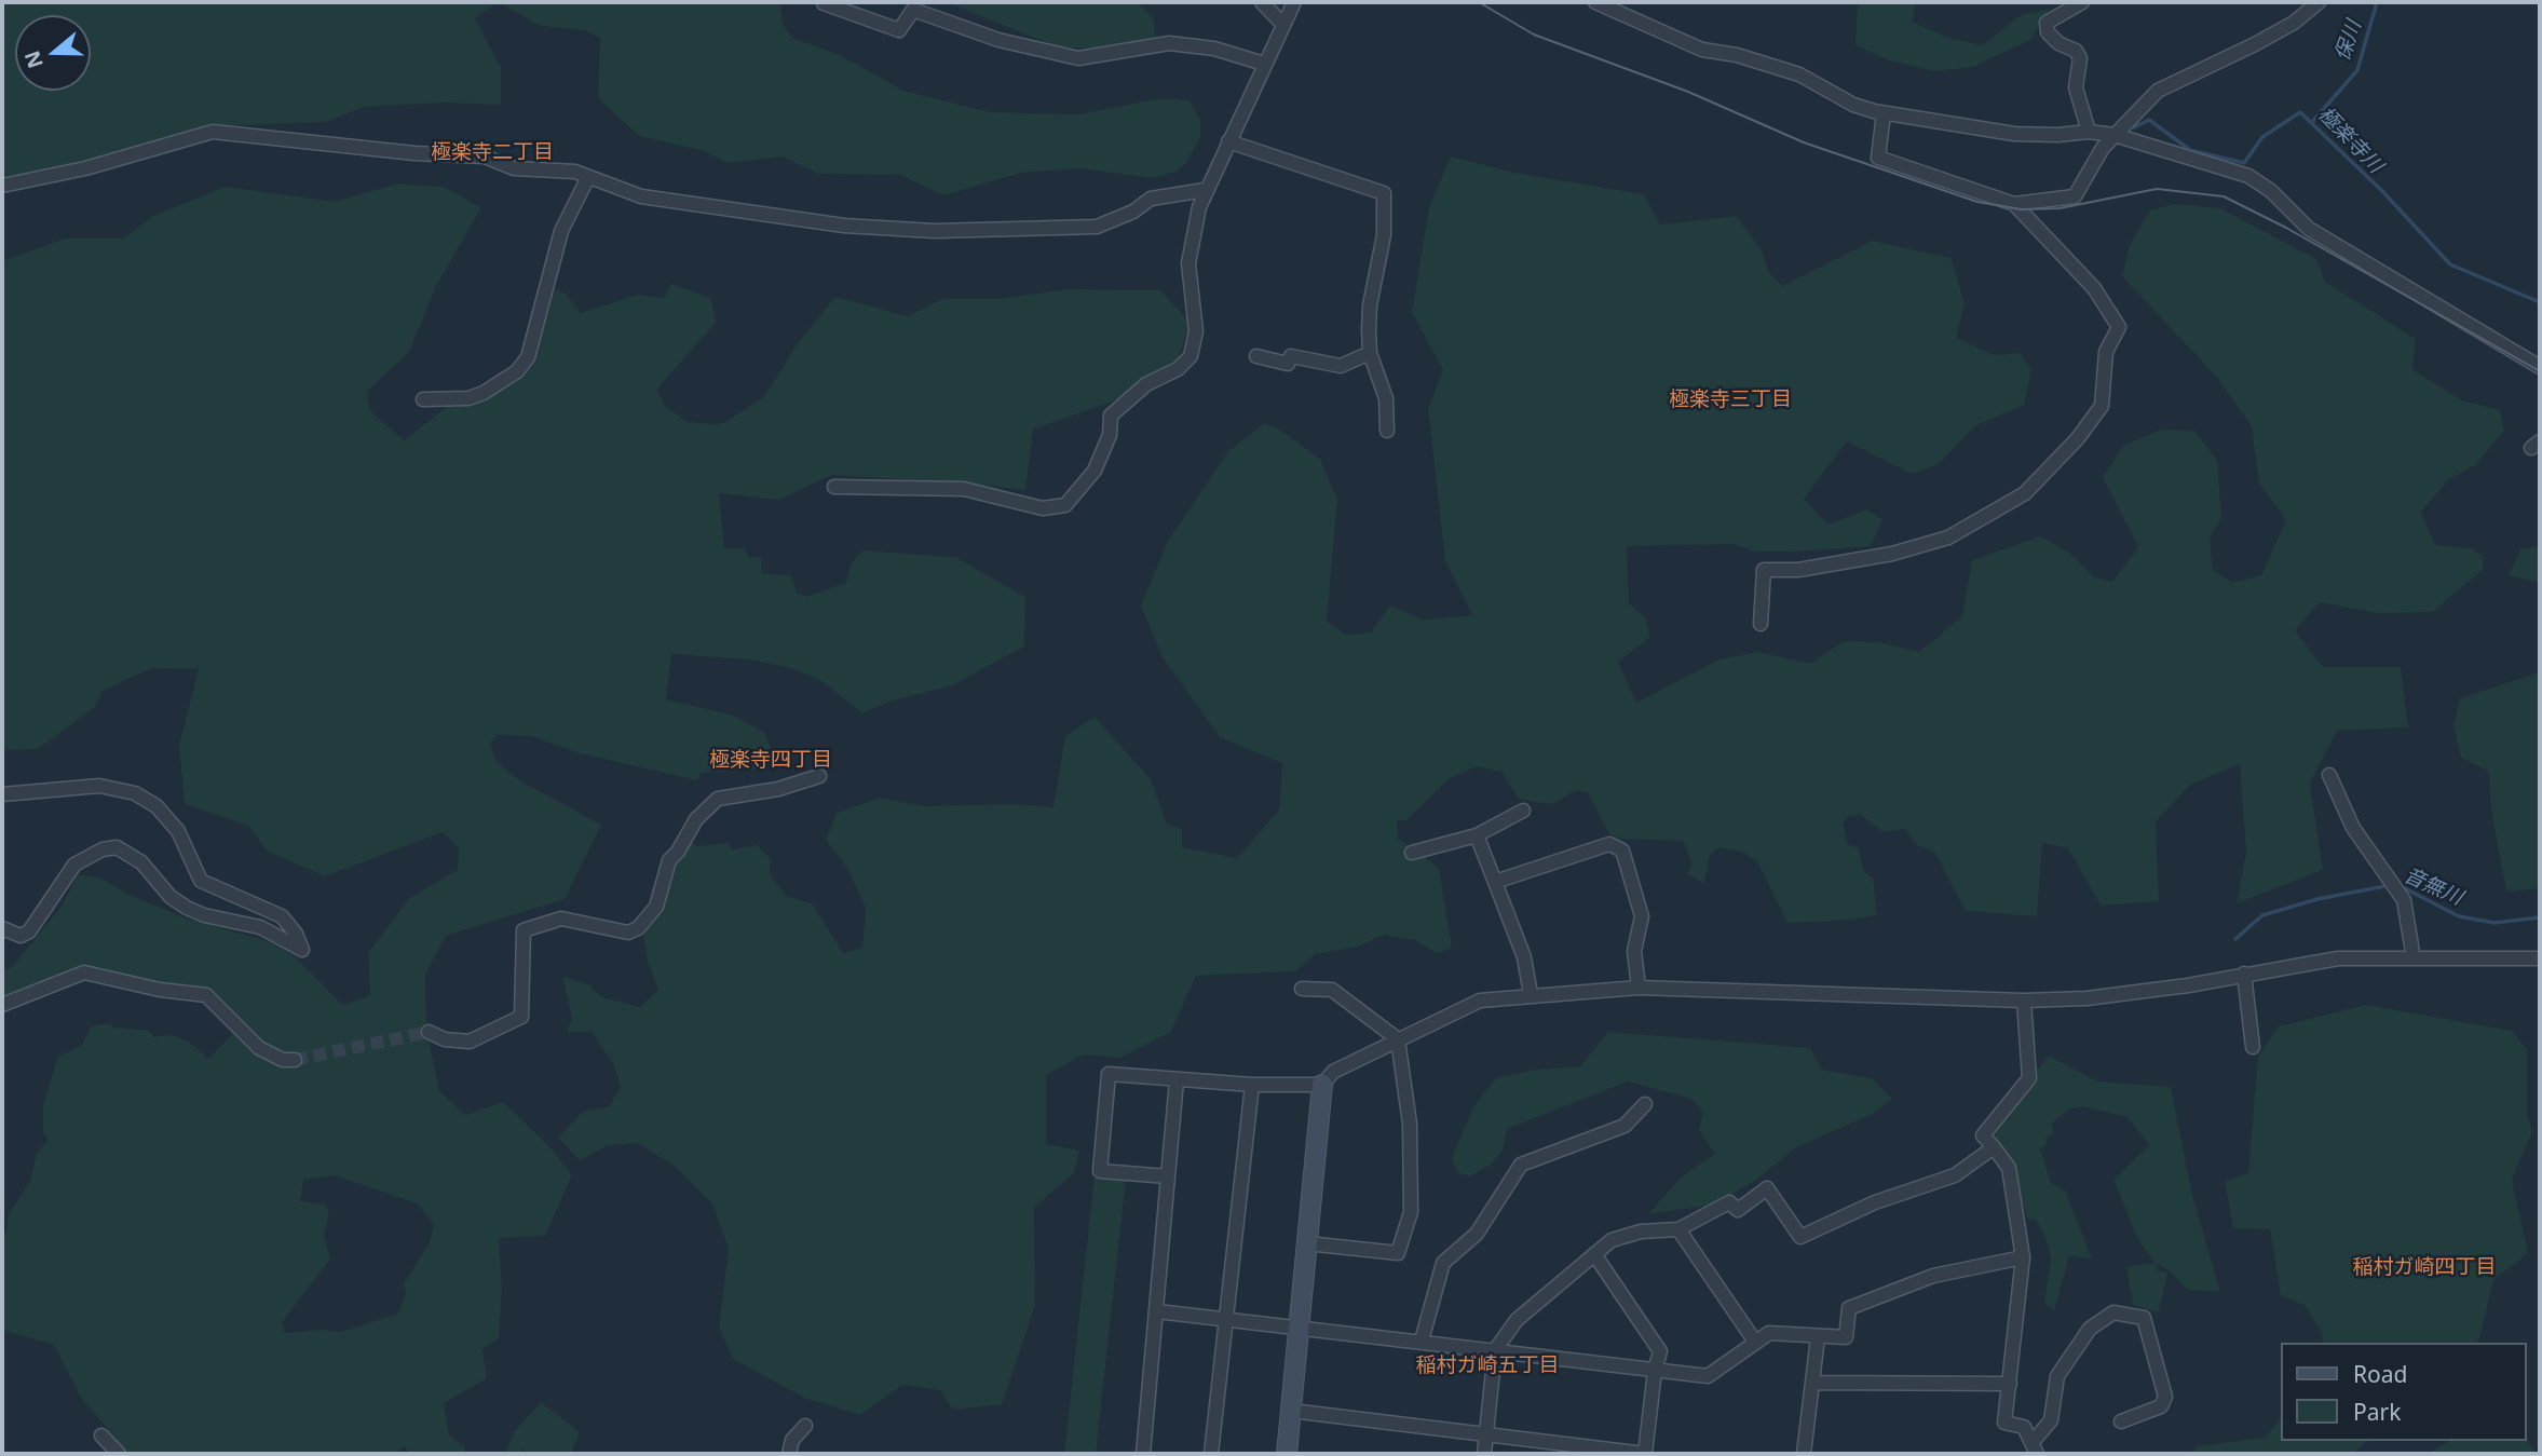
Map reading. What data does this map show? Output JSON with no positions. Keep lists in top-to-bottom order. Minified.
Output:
{"districts":["極楽寺二丁目","極楽寺三丁目","極楽寺四丁目","稲村ガ崎四丁目","稲村ガ崎五丁目"],"water":["保川","極楽寺川","音無川"],"legend":["Road","Park"],"north":"left"}
